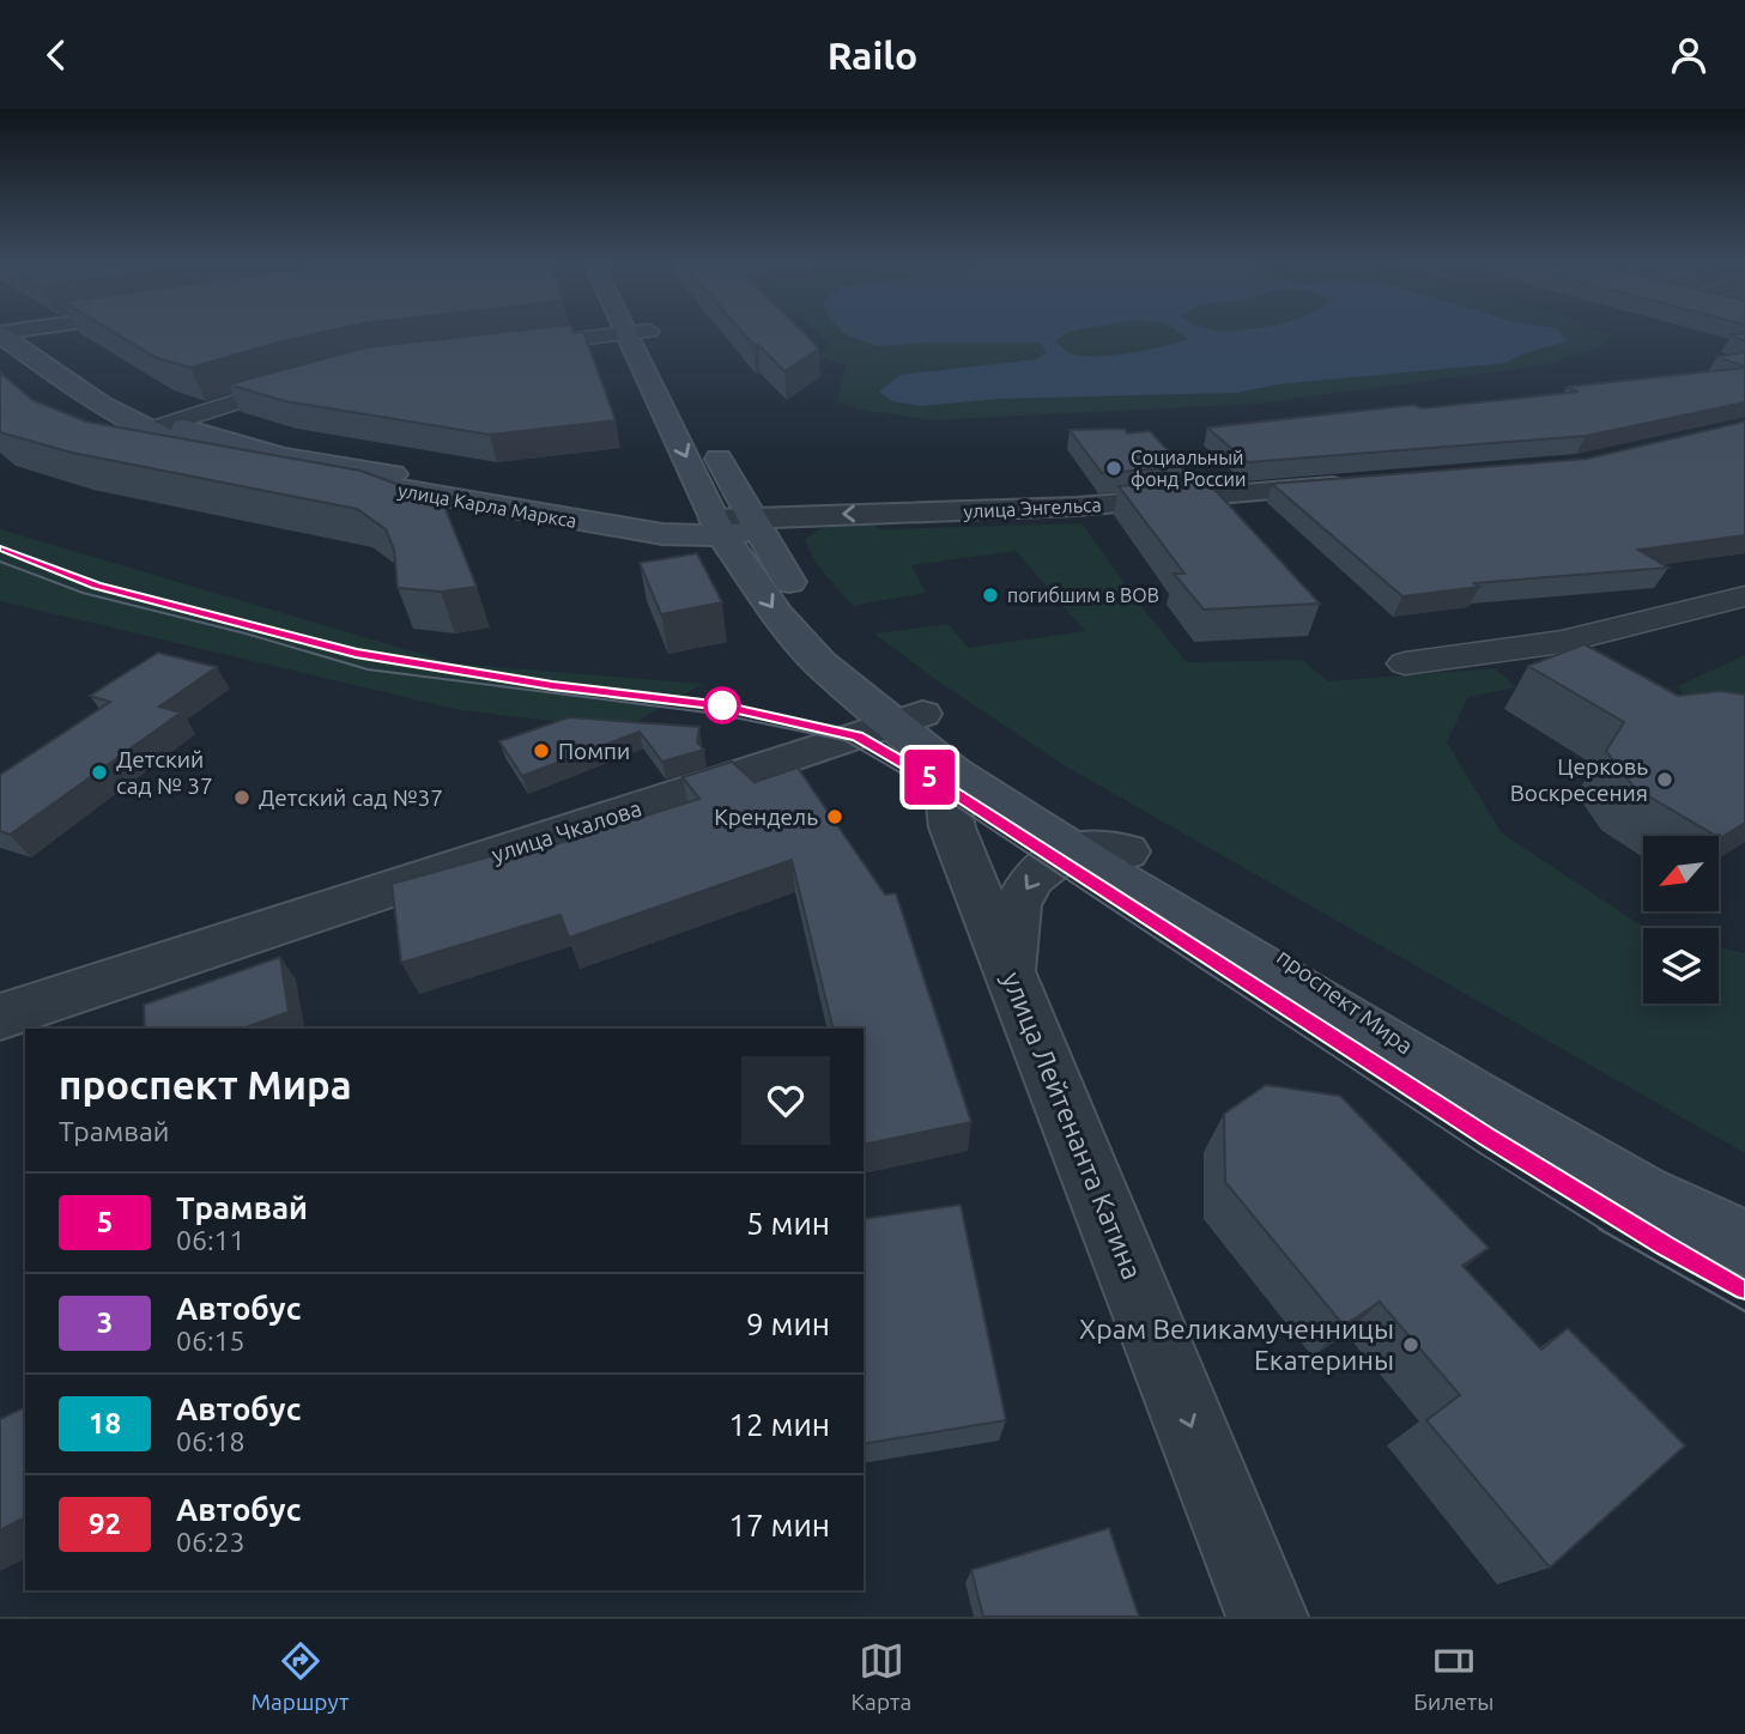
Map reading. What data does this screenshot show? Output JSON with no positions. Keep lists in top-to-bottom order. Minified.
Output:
{"streets":{"main road":["улица Карла Маркса","проспект Мира"],"street":["улица Энгельса","улица Чкалова","улица Лейтенанта Катина"]},"crossings":[["улица Карла Маркса","улица Энгельса"],["улица Карла Маркса","проспект Мира"],["улица Энгельса","проспект Мира"],["улица Чкалова","проспект Мира"],["проспект Мира","улица Лейтенанта Катина"]],"one_way":["улица Энгельса","улица Лейтенанта Катина"],"places":["Социальный фонд России","погибшим в ВОВ","Помпи","Детский сад № 37","Церковь Воскресения","Детский сад №37","Крендель","Храм Великамученницы Екатерины"],"lines":["tram line 5"],"north":"bottom left","page":{"header":"Railo","on_map":"5","heading":["проспект Мира","Трамвай"],"list":[{"mark":"5","name":"Трамвай","note":"06:11","value":"5 мин"},{"mark":"3","name":"Автобус","note":"06:15","value":"9 мин"},{"mark":"18","name":"Автобус","note":"06:18","value":"12 мин"},{"mark":"92","name":"Автобус","note":"06:23","value":"17 мин"}],"tabs":["Маршрут","Карта","Билеты"]}}
